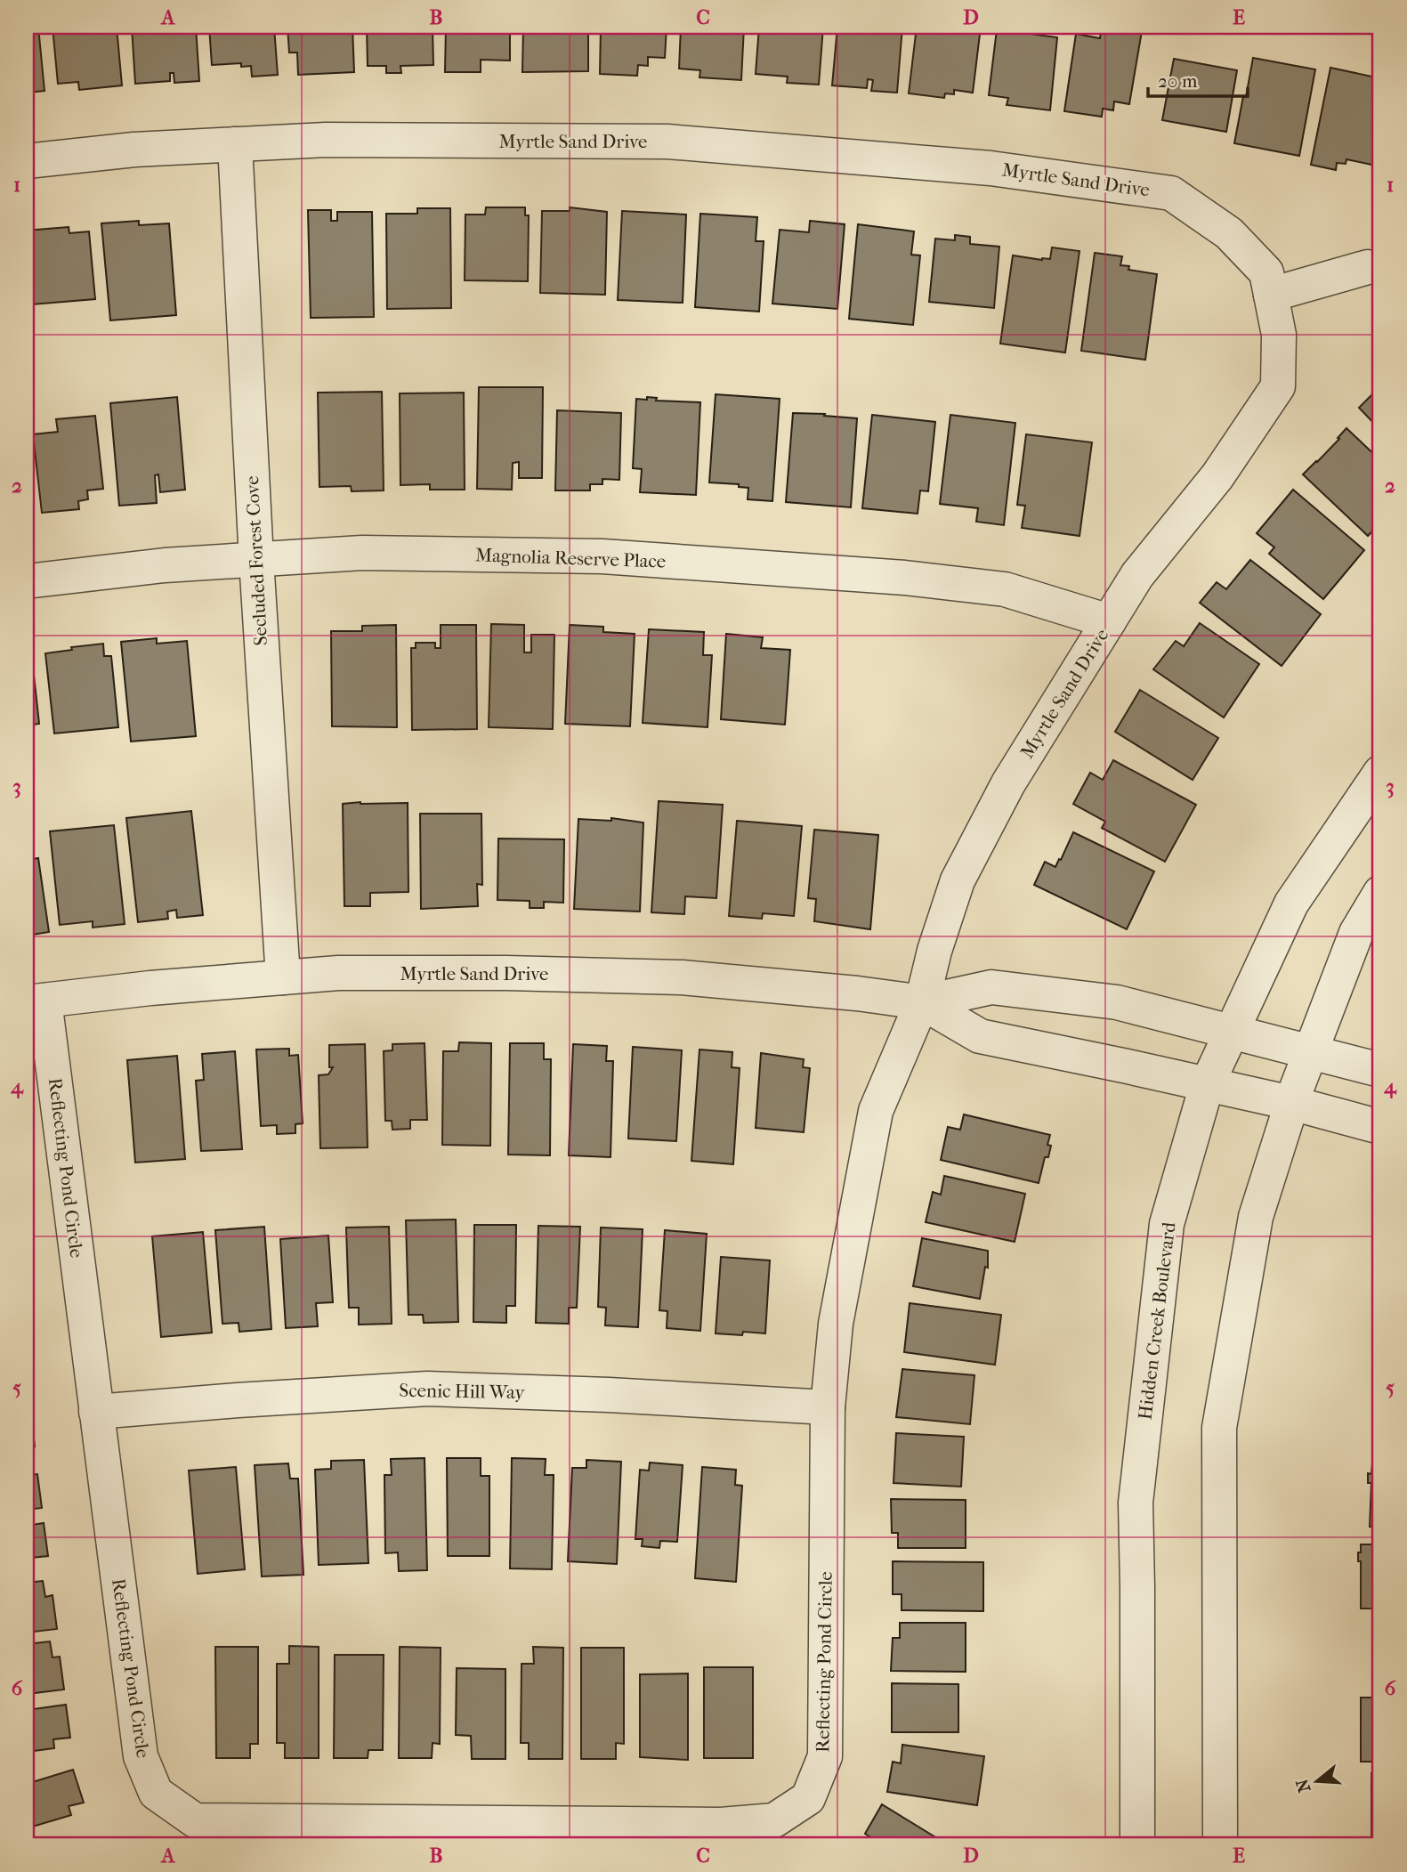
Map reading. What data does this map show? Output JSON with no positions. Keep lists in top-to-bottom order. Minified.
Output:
{"streets":{"street":["Myrtle Sand Drive","Magnolia Reserve Place","Secluded Forest Cove","Reflecting Pond Circle","Hidden Creek Boulevard","Scenic Hill Way"]},"crossings":[["Myrtle Sand Drive","Magnolia Reserve Place"],["Myrtle Sand Drive","Secluded Forest Cove"],["Myrtle Sand Drive","Reflecting Pond Circle"],["Myrtle Sand Drive","Hidden Creek Boulevard"],["Magnolia Reserve Place","Secluded Forest Cove"],["Reflecting Pond Circle","Scenic Hill Way"]],"scale_bar":"20 m","north":"left","grid":{"columns":["A","B","C","D","E"],"rows":["1","2","3","4","5","6"]}}
